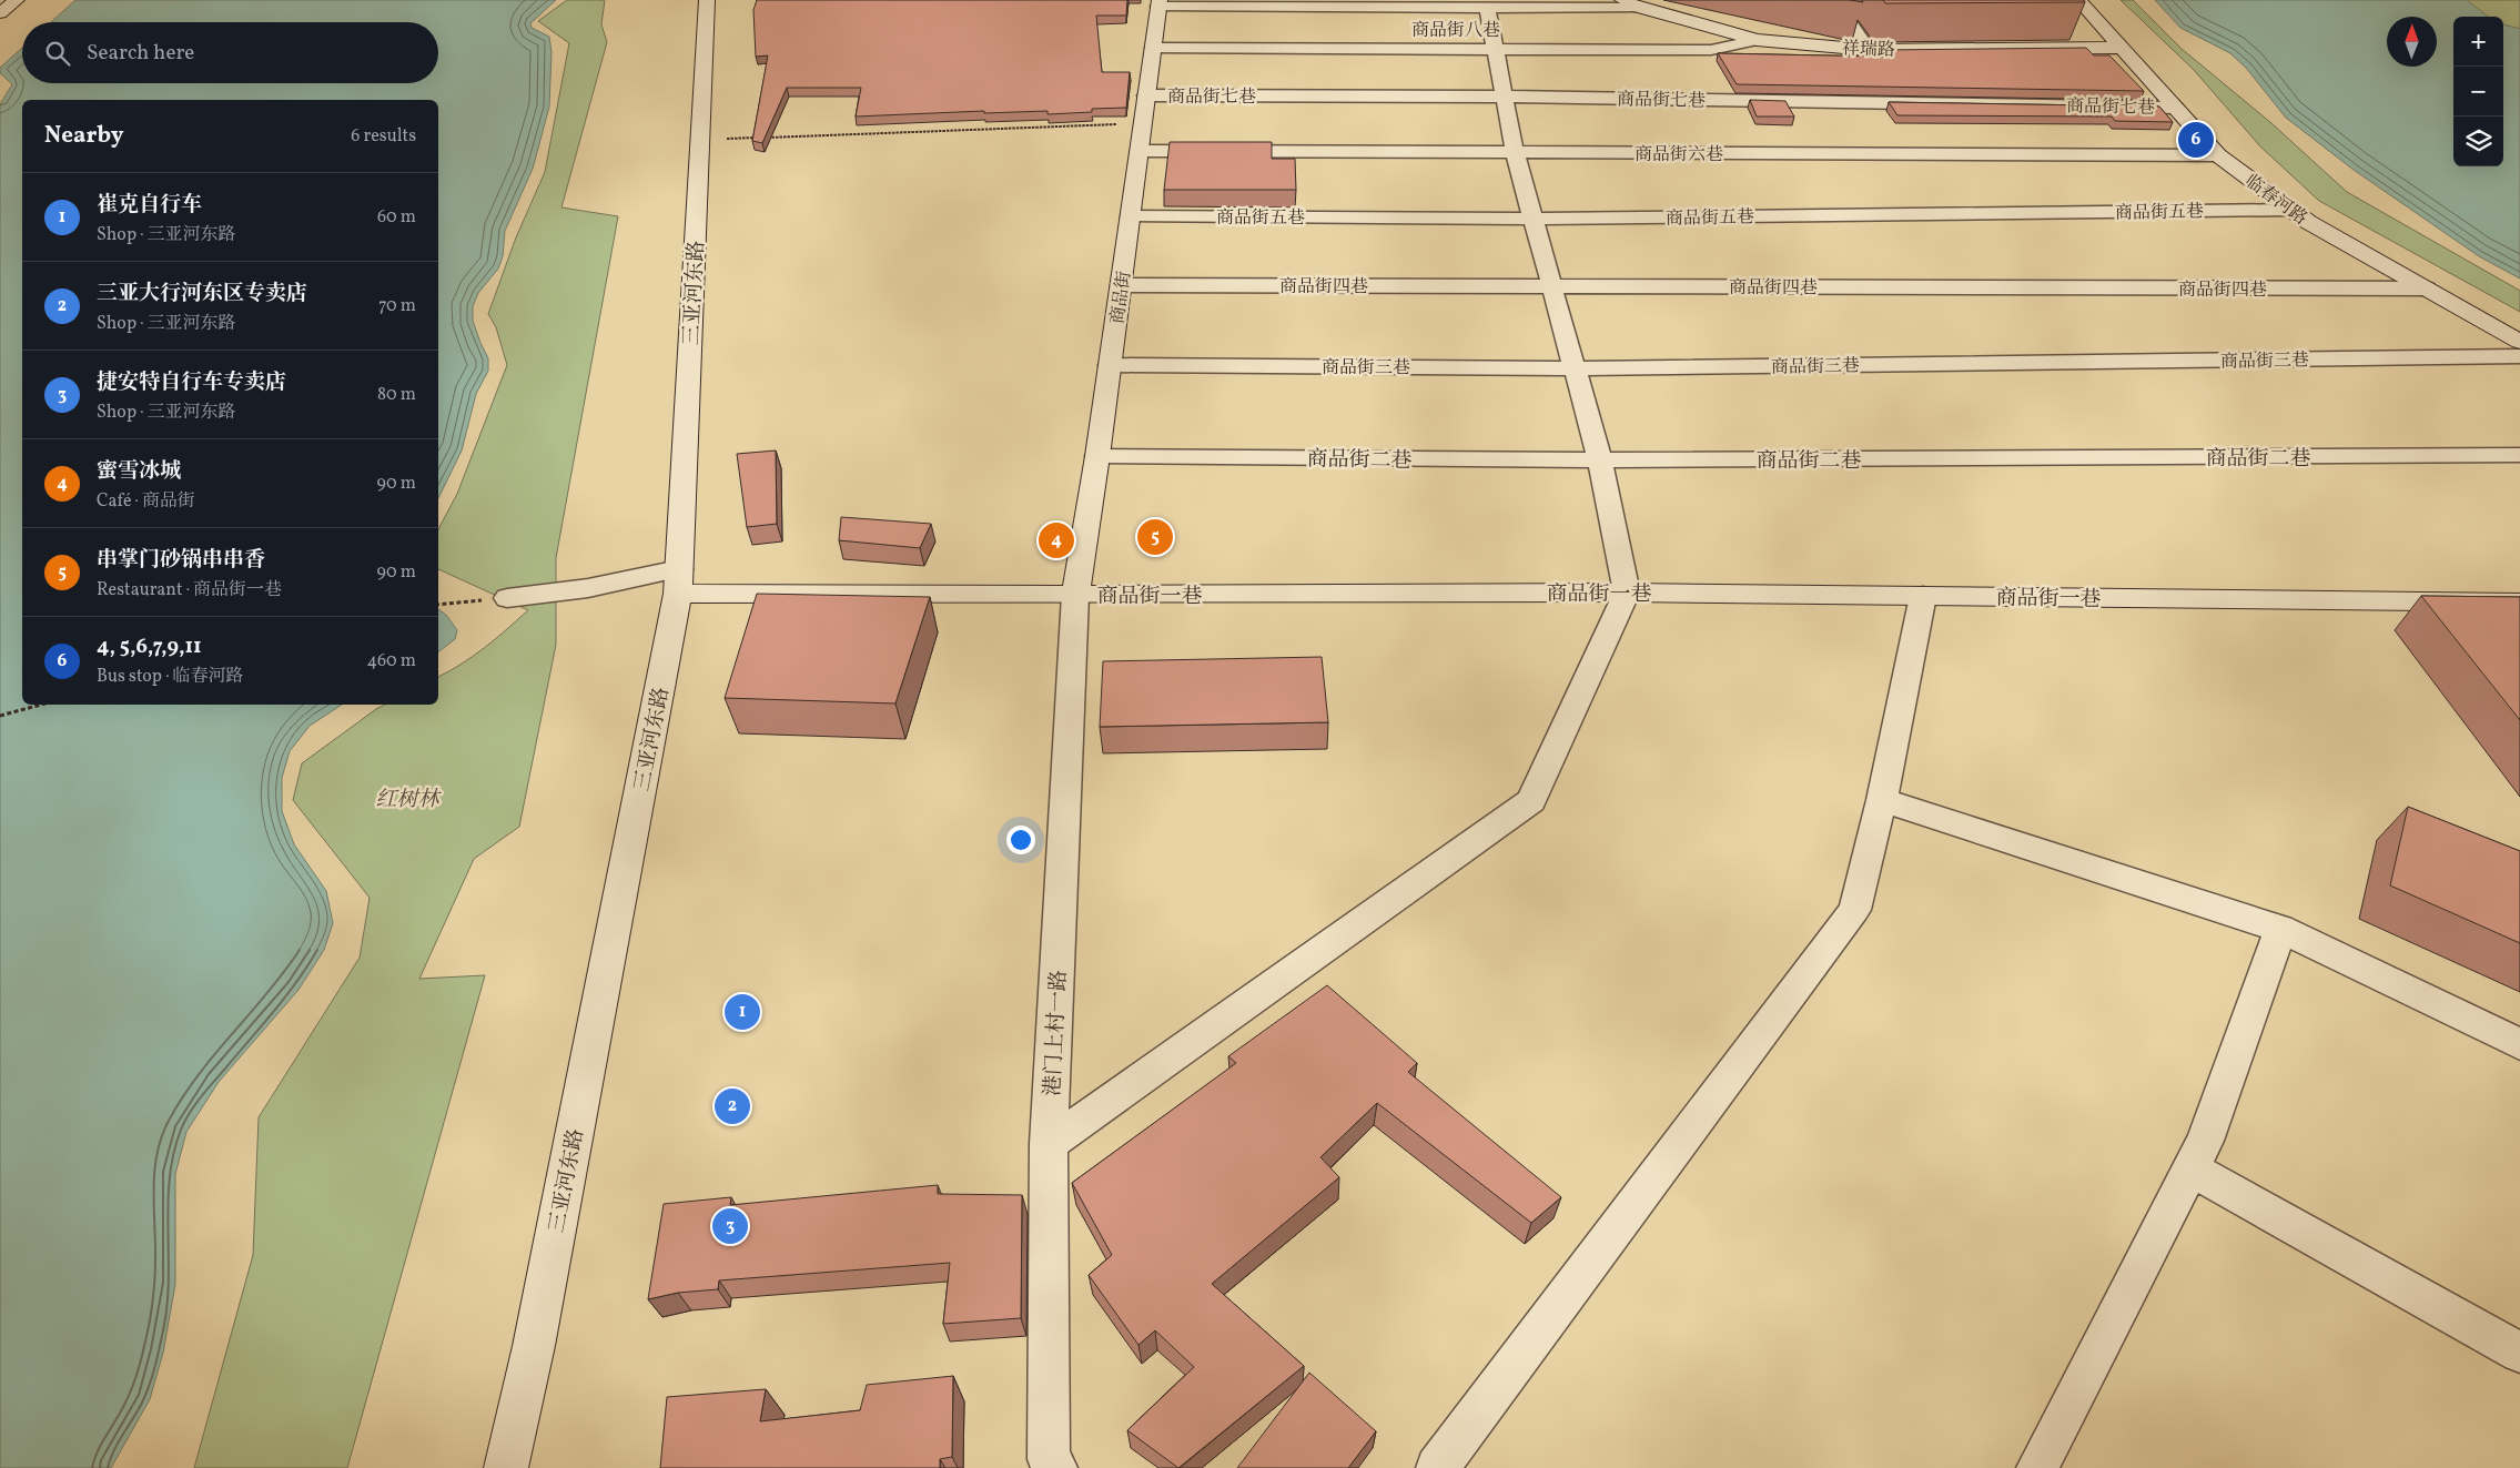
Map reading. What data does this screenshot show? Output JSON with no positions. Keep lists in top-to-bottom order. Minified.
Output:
{"streets":{"street":["商品街八巷","祥瑞路","商品街七巷","商品街六巷","临春河路","商品街五巷","商品街四巷","三亚河东路","商品街","商品街三巷","商品街二巷","商品街一巷","港门上村一路"]},"crossings":[["商品街八巷","祥瑞路"],["商品街八巷","商品街"],["祥瑞路","临春河路"],["商品街七巷","临春河路"],["商品街七巷","商品街"],["商品街六巷","临春河路"],["商品街六巷","商品街"],["临春河路","商品街五巷"],["临春河路","商品街四巷"],["商品街五巷","商品街"],["商品街四巷","商品街"],["三亚河东路","商品街一巷"],["商品街","商品街三巷"],["商品街","商品街二巷"],["商品街","商品街一巷"],["商品街","港门上村一路"],["商品街一巷","港门上村一路"]],"parks":["红树林"],"north":"top","page":{"map_buttons":["+","−"],"search":"Search here","heading":["Nearby","6 results"],"pins":["6","5","4","1","2","3"],"list":[{"mark":"1","name":"崔克自行车","note":"Shop · 三亚河东路","value":"60 m"},{"mark":"2","name":"三亚大行河东区专卖店","note":"Shop · 三亚河东路","value":"70 m"},{"mark":"3","name":"捷安特自行车专卖店","note":"Shop · 三亚河东路","value":"80 m"},{"mark":"4","name":"蜜雪冰城","note":"Café · 商品街","value":"90 m"},{"mark":"5","name":"串掌门砂锅串串香","note":"Restaurant · 商品街一巷","value":"90 m"},{"mark":"6","name":"4, 5,6,7,9,11","note":"Bus stop · 临春河路","value":"460 m"}]}}
